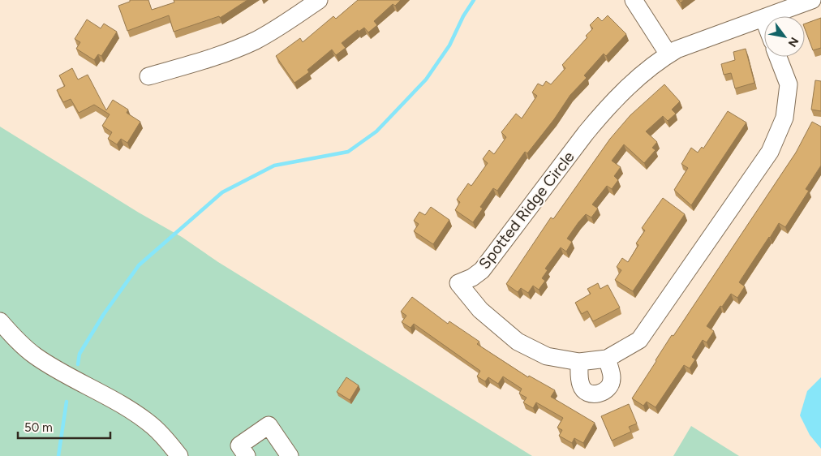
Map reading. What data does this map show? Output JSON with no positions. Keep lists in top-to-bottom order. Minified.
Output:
{"streets":{"street":["Spotted Ridge Circle"]},"scale_bar":"50 m","north":"bottom right"}
